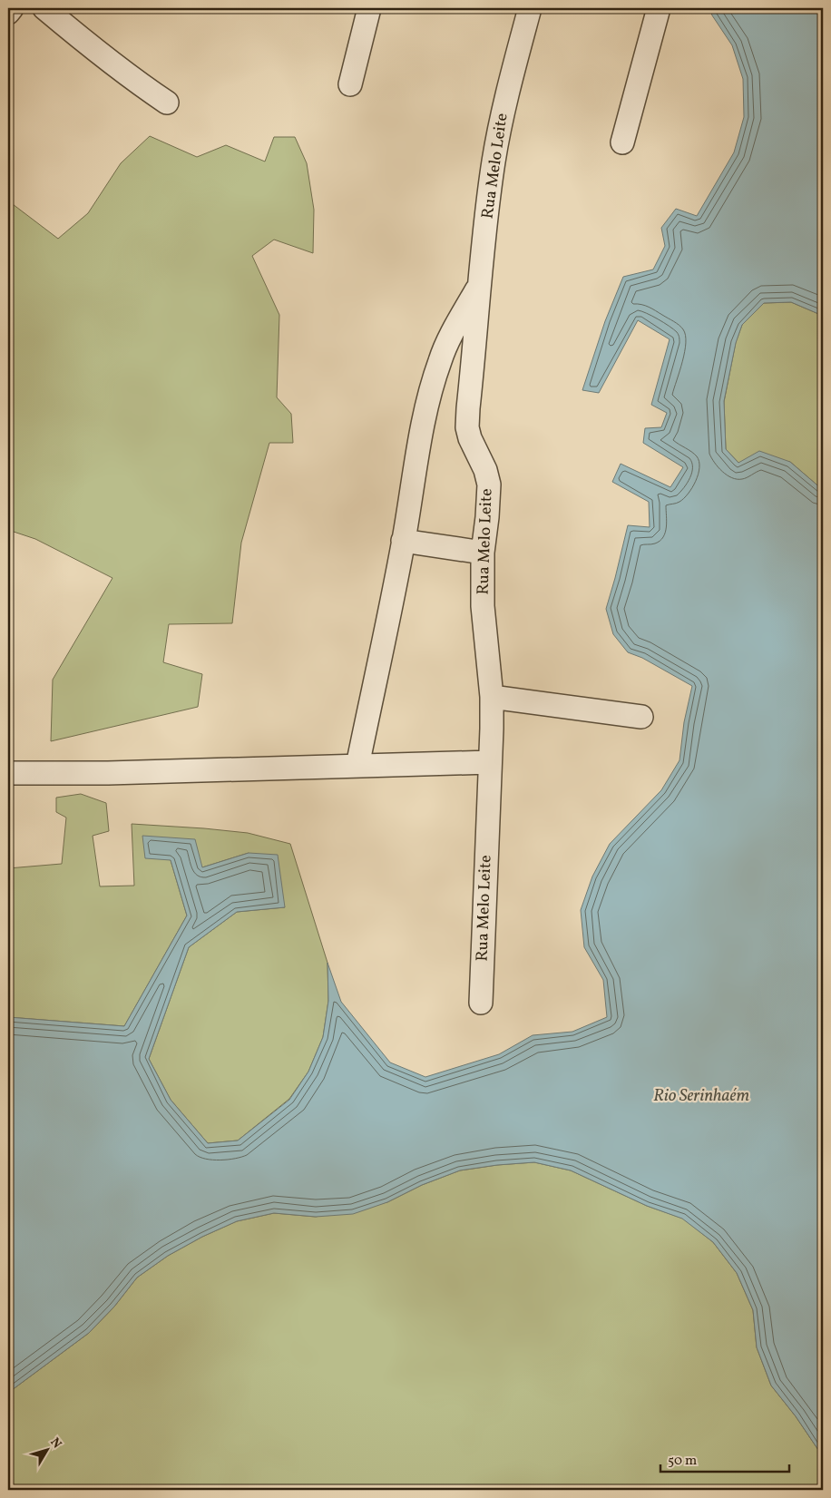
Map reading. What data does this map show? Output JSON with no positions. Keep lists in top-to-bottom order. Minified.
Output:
{"streets":{"street":["Rua Melo Leite"]},"water":["Rio Serinhaém"],"scale_bar":"50 m","north":"top right"}
